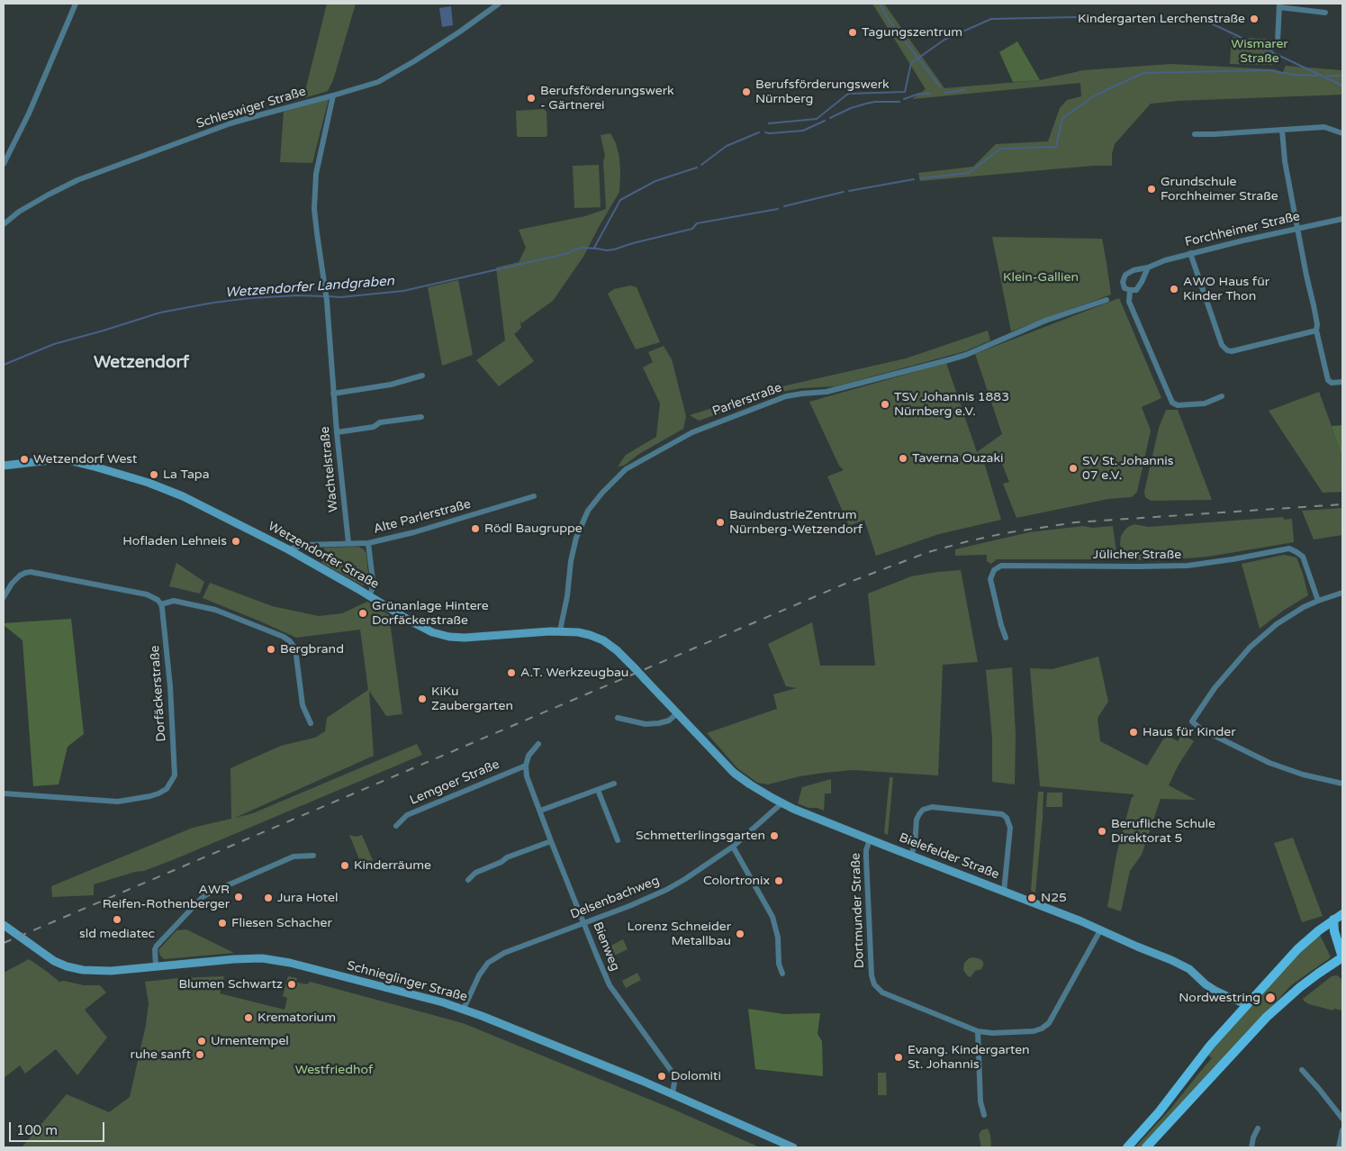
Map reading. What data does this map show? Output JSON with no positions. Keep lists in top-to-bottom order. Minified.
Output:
{"streets":{"street":["Schleswiger Straße","Forchheimer Straße","Parlerstraße","Wachtelstraße","Alte Parlerstraße","Jülicher Straße","Wetzendorfer Straße","Dorfäckerstraße","Lemgoer Straße","Bielefelder Straße","Delsenbachweg","Dortmunder Straße","Bienweg","Schnieglinger Straße"]},"crossings":[["Schleswiger Straße","Wachtelstraße"],["Parlerstraße","Wetzendorfer Straße"],["Wachtelstraße","Alte Parlerstraße"],["Alte Parlerstraße","Wetzendorfer Straße"],["Wetzendorfer Straße","Bielefelder Straße"],["Lemgoer Straße","Bienweg"],["Bielefelder Straße","Delsenbachweg"],["Bielefelder Straße","Dortmunder Straße"],["Delsenbachweg","Bienweg"],["Delsenbachweg","Schnieglinger Straße"]],"districts":["Wetzendorf"],"water":["Wetzendorfer Landgraben"],"parks":["Wismarer Straße","Klein-Gallien","Westfriedhof"],"places":["Kindergarten Lerchenstraße","Tagungszentrum","Berufsförderungswerk Nürnberg","Berufsförderungswerk - Gärtnerei","Grundschule Forchheimer Straße","AWO Haus für Kinder Thon","TSV Johannis 1883 Nürnberg e.V.","Taverna Ouzaki","Wetzendorf West","SV St. Johannis 07 e.V.","La Tapa","BauindustrieZentrum Nürnberg-Wetzendorf","Rödl Baugruppe","Hofladen Lehneis","Grünanlage Hintere Dorfäckerstraße","Bergbrand","A.T. Werkzeugbau","KiKu Zaubergarten","Haus für Kinder","Berufliche Schule Direktorat 5","Schmetterlingsgarten","Kinderräume","Colortronix","AWR Reifen-Rothenberger","Jura Hotel","N25","sld mediatec","Fliesen Schacher","Lorenz Schneider Metallbau","Blumen Schwartz","Nordwestring","Krematorium","Urnentempel","ruhe sanft","Evang. Kindergarten St. Johannis","Dolomiti"],"scale_bar":"100 m"}
